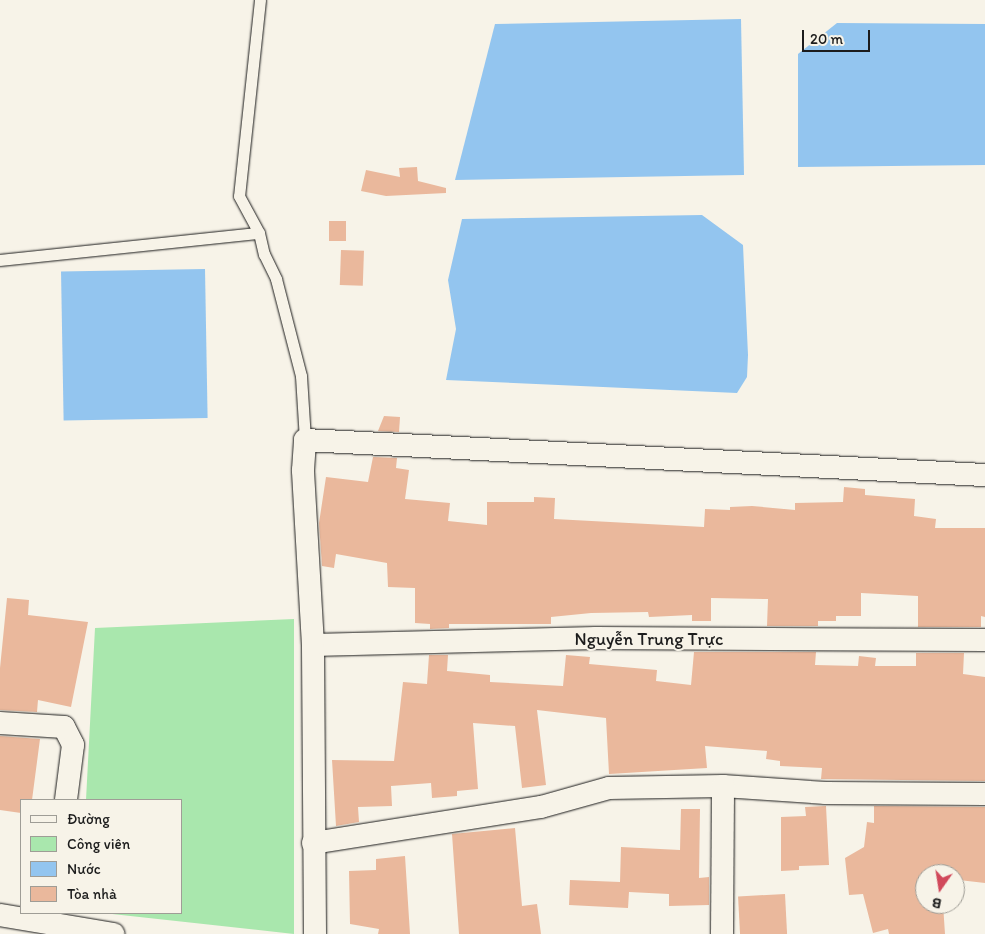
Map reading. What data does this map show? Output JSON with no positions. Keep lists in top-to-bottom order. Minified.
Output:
{"streets":{"street":["Nguyễn Trung Trực"]},"legend":["Đường","Công viên","Nước","Tòa nhà"],"scale_bar":"20 m","north":"bottom"}
